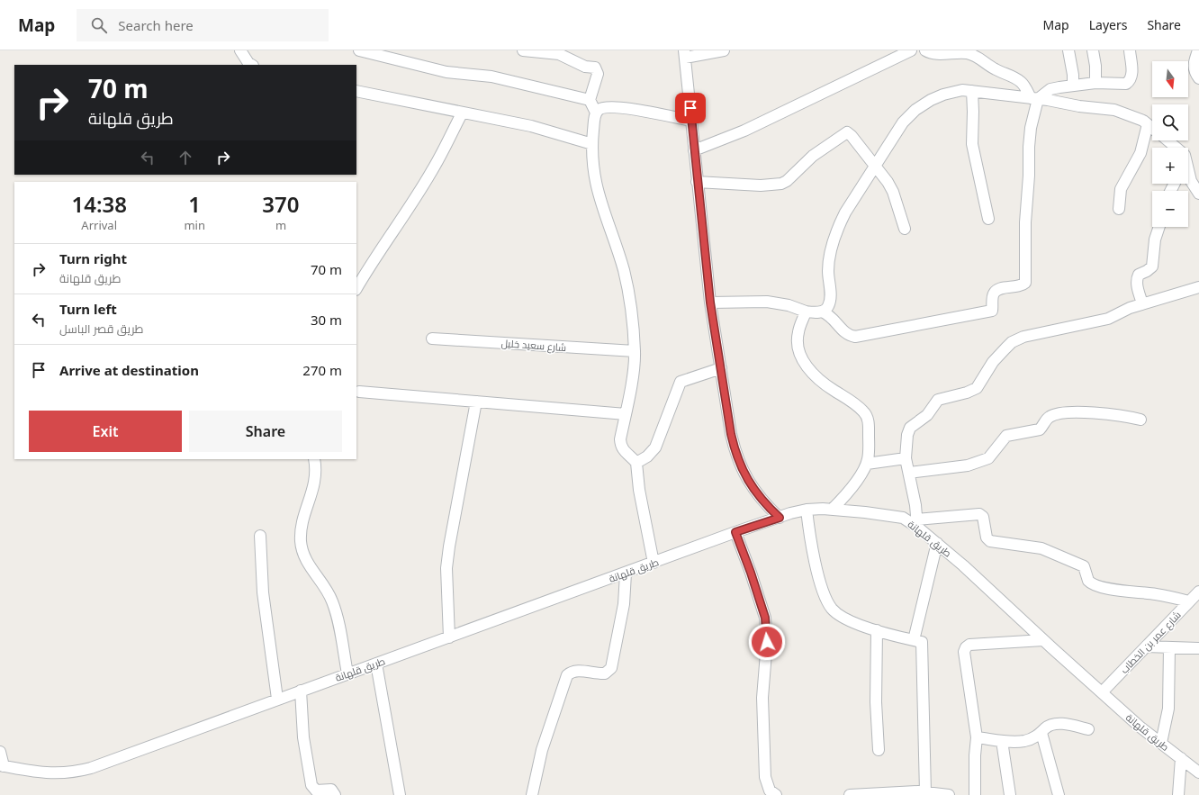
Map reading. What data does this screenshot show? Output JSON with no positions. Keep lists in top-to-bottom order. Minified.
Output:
{"streets":{"street":["شارع سعيد خليل","طريق قلهانة","شارع عمر بن الخطاب"]},"crossings":[["طريق قلهانة","شارع عمر بن الخطاب"]],"north":"bottom","page":{"header":"Map","search":"Search here","nav":["Map","Layers","Share"],"map_buttons":["+","−"],"turn":["70 m","طريق قلهانة"],"eta":["14:38","Arrival","1","min","370","m"],"list":[{"name":"Turn right","note":"طريق قلهانة","value":"70 m"},{"name":"Turn left","note":"طريق قصر الباسل","value":"30 m"},{"name":"Arrive at destination","value":"270 m"}],"buttons":["Exit","Share"]}}
